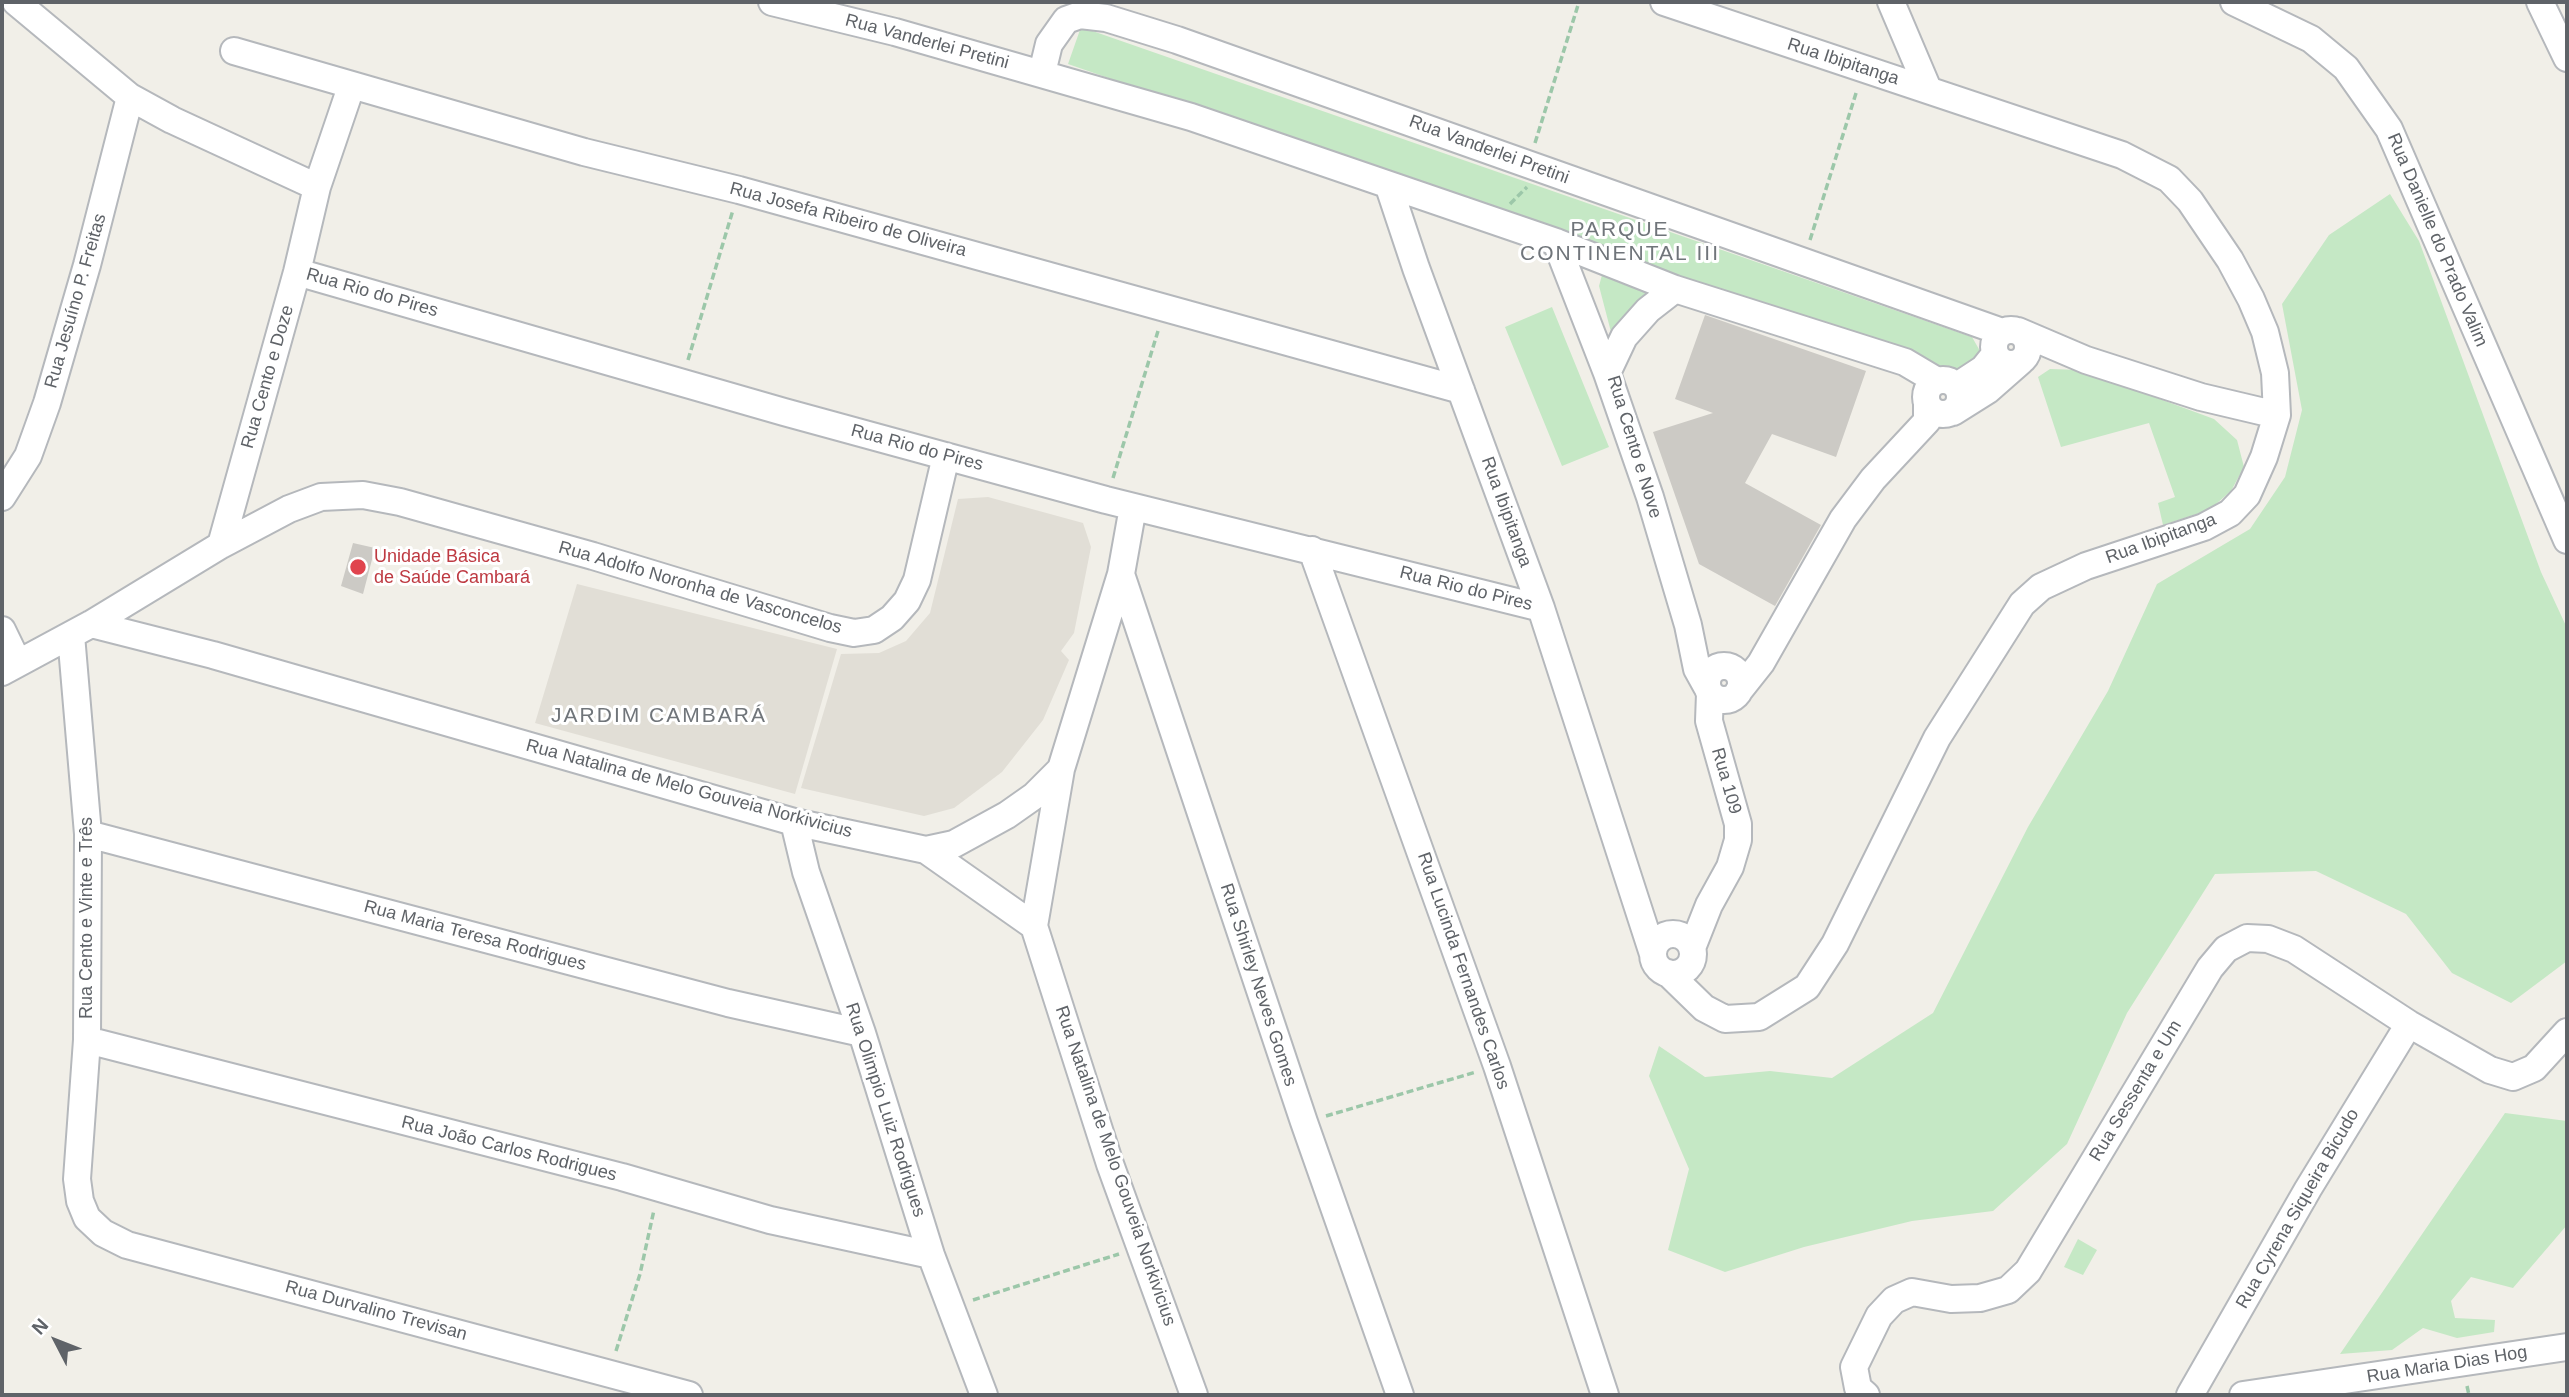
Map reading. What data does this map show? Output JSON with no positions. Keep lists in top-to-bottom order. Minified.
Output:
{"streets":{"street":["Rua Vanderlei Pretini","Rua Ibipitanga","Rua Josefa Ribeiro de Oliveira","Rua Danielle do Prado Valim","Rua Rio do Pires","Rua Jesuíno P. Freitas","Rua Cento e Doze","Rua Cento e Nove","Rua Adolfo Noronha de Vasconcelos","Rua 109","Rua Natalina de Melo Gouveia Norkivicius","Rua Cento e Vinte e Três","Rua Maria Teresa Rodrigues","Rua Lucinda Fernandes Carlos","Rua Shirley Neves Gomes","Rua Sessenta e Um","Rua Olimpio Luiz Rodrigues","Rua João Carlos Rodrigues","Rua Cyrena Siqueira Bicudo","Rua Durvalino Trevisan","Rua Maria Dias Hog"]},"crossings":[["Rua Vanderlei Pretini","Rua Ibipitanga"],["Rua Vanderlei Pretini","Rua Cento e Nove"],["Rua Ibipitanga","Rua Josefa Ribeiro de Oliveira"],["Rua Ibipitanga","Rua Rio do Pires"],["Rua Ibipitanga","Rua 109"],["Rua Josefa Ribeiro de Oliveira","Rua Cento e Doze"],["Rua Rio do Pires","Rua Cento e Doze"],["Rua Rio do Pires","Rua Adolfo Noronha de Vasconcelos"],["Rua Rio do Pires","Rua Lucinda Fernandes Carlos"],["Rua Cento e Doze","Rua Adolfo Noronha de Vasconcelos"],["Rua Cento e Nove","Rua 109"],["Rua Adolfo Noronha de Vasconcelos","Rua Natalina de Melo Gouveia Norkivicius"],["Rua Adolfo Noronha de Vasconcelos","Rua Cento e Vinte e Três"],["Rua Natalina de Melo Gouveia Norkivicius","Rua Cento e Vinte e Três"],["Rua Natalina de Melo Gouveia Norkivicius","Rua Olimpio Luiz Rodrigues"],["Rua Cento e Vinte e Três","Rua Maria Teresa Rodrigues"],["Rua Cento e Vinte e Três","Rua João Carlos Rodrigues"],["Rua Cento e Vinte e Três","Rua Durvalino Trevisan"],["Rua Maria Teresa Rodrigues","Rua Olimpio Luiz Rodrigues"],["Rua Sessenta e Um","Rua Cyrena Siqueira Bicudo"],["Rua Olimpio Luiz Rodrigues","Rua João Carlos Rodrigues"]],"districts":["PARQUE CONTINENTAL III","JARDIM CAMBARÁ"],"places":["Unidade Básica de Saúde Cambará"],"north":"top left"}
